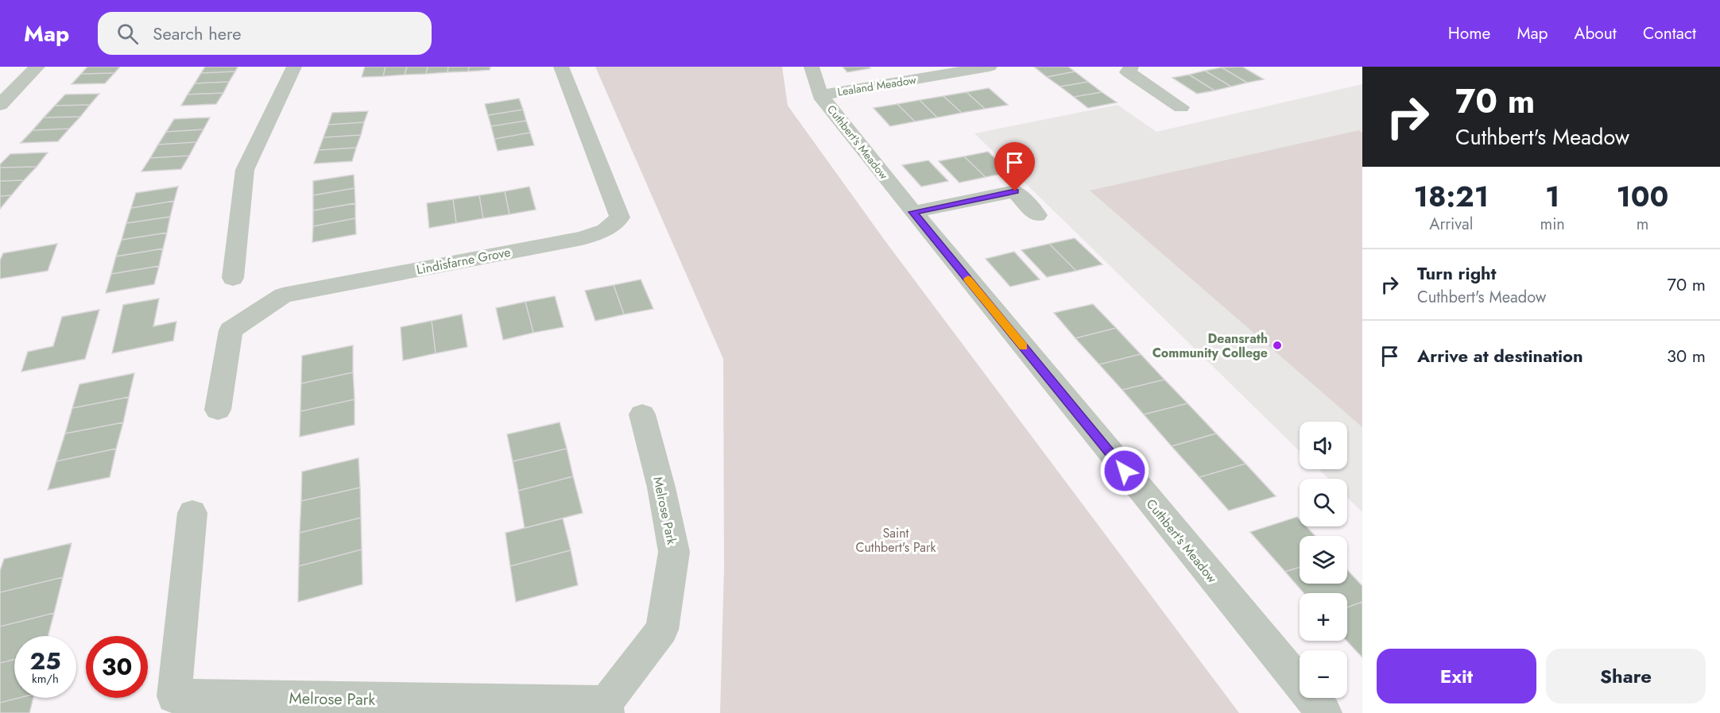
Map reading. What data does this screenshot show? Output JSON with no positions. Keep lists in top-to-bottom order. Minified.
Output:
{"streets":{"street":["Lealand Meadow","Cuthbert's Meadow","Lindisfarne Grove","Melrose Park"]},"crossings":[["Lealand Meadow","Cuthbert's Meadow"]],"parks":["Saint Cuthbert's Park"],"places":["Deansrath Community College"],"page":{"header":"Map","search":"Search here","nav":["Home","Map","About","Contact"],"turn":["70 m","Cuthbert's Meadow"],"eta":["18:21","Arrival","1","min","100","m"],"list":[{"name":"Turn right","note":"Cuthbert's Meadow","value":"70 m"},{"name":"Arrive at destination","value":"30 m"}],"map_buttons":["+","−"],"speed":"25 km/h","limit":"30","buttons":["Exit","Share"]}}
